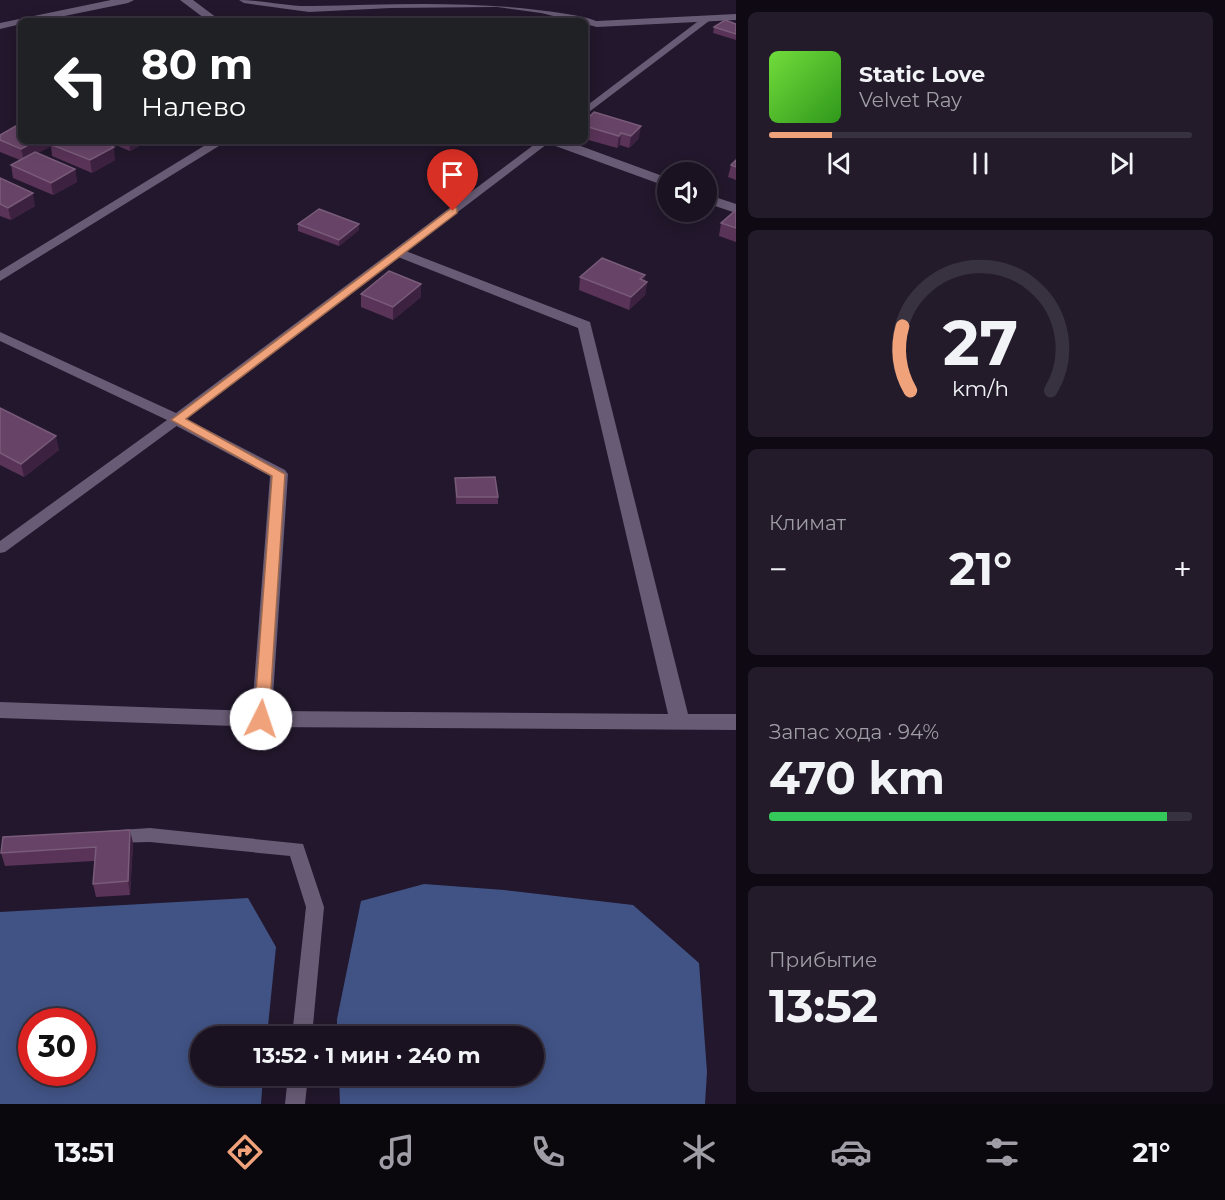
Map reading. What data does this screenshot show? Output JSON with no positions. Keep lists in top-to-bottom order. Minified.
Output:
{"page":{"turn":["80 m","Налево"],"song":["Static Love","Velvet Ray"],"tile":["Климат",["Запас хода · 94%","470 km"],["Прибытие","13:52"]],"heat":["−","21°","+"],"limit":"30","trip":"13:52 · 1 мин · 240 m","tabs":["13:51","21°"],"gauge":["27","km/h"]}}
